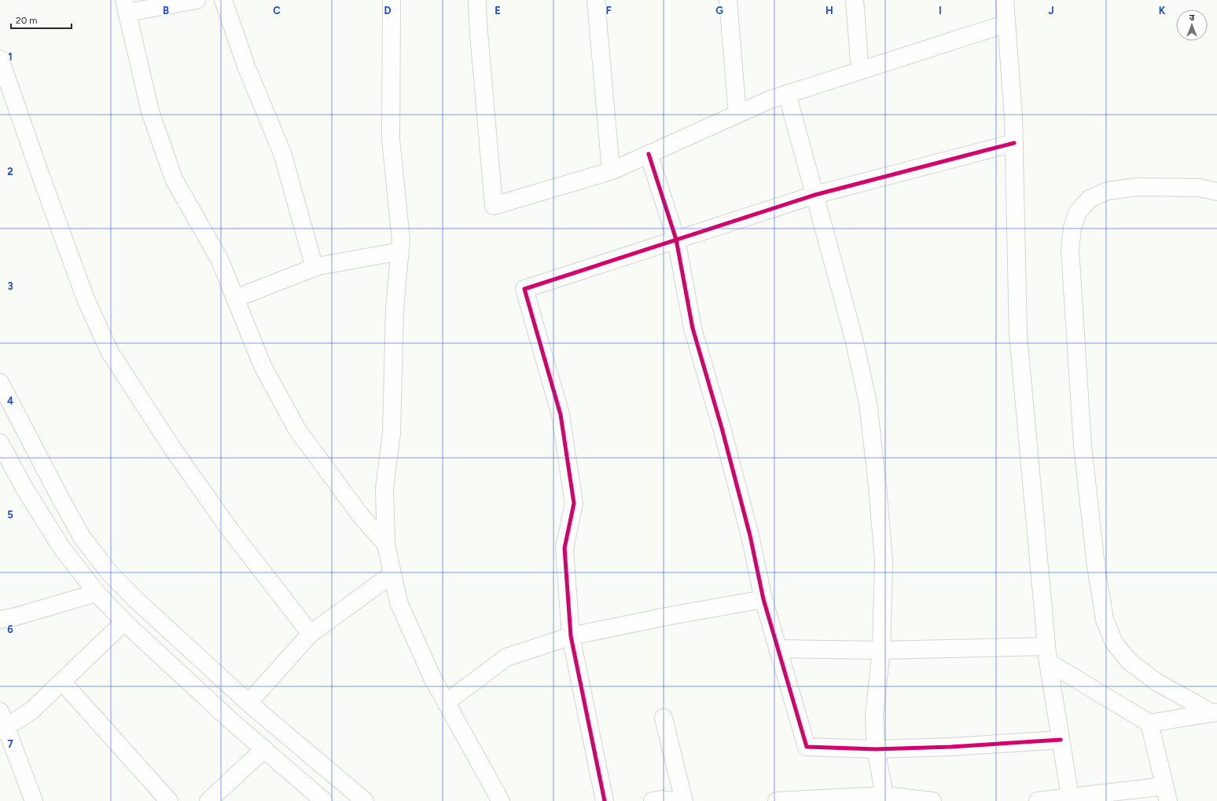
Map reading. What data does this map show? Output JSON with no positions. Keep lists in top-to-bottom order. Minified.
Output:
{"scale_bar":"20 m","north":"top","grid":{"columns":["B","C","D","E","F","G","H","I","J","K"],"rows":["1","2","3","4","5","6","7"]}}
